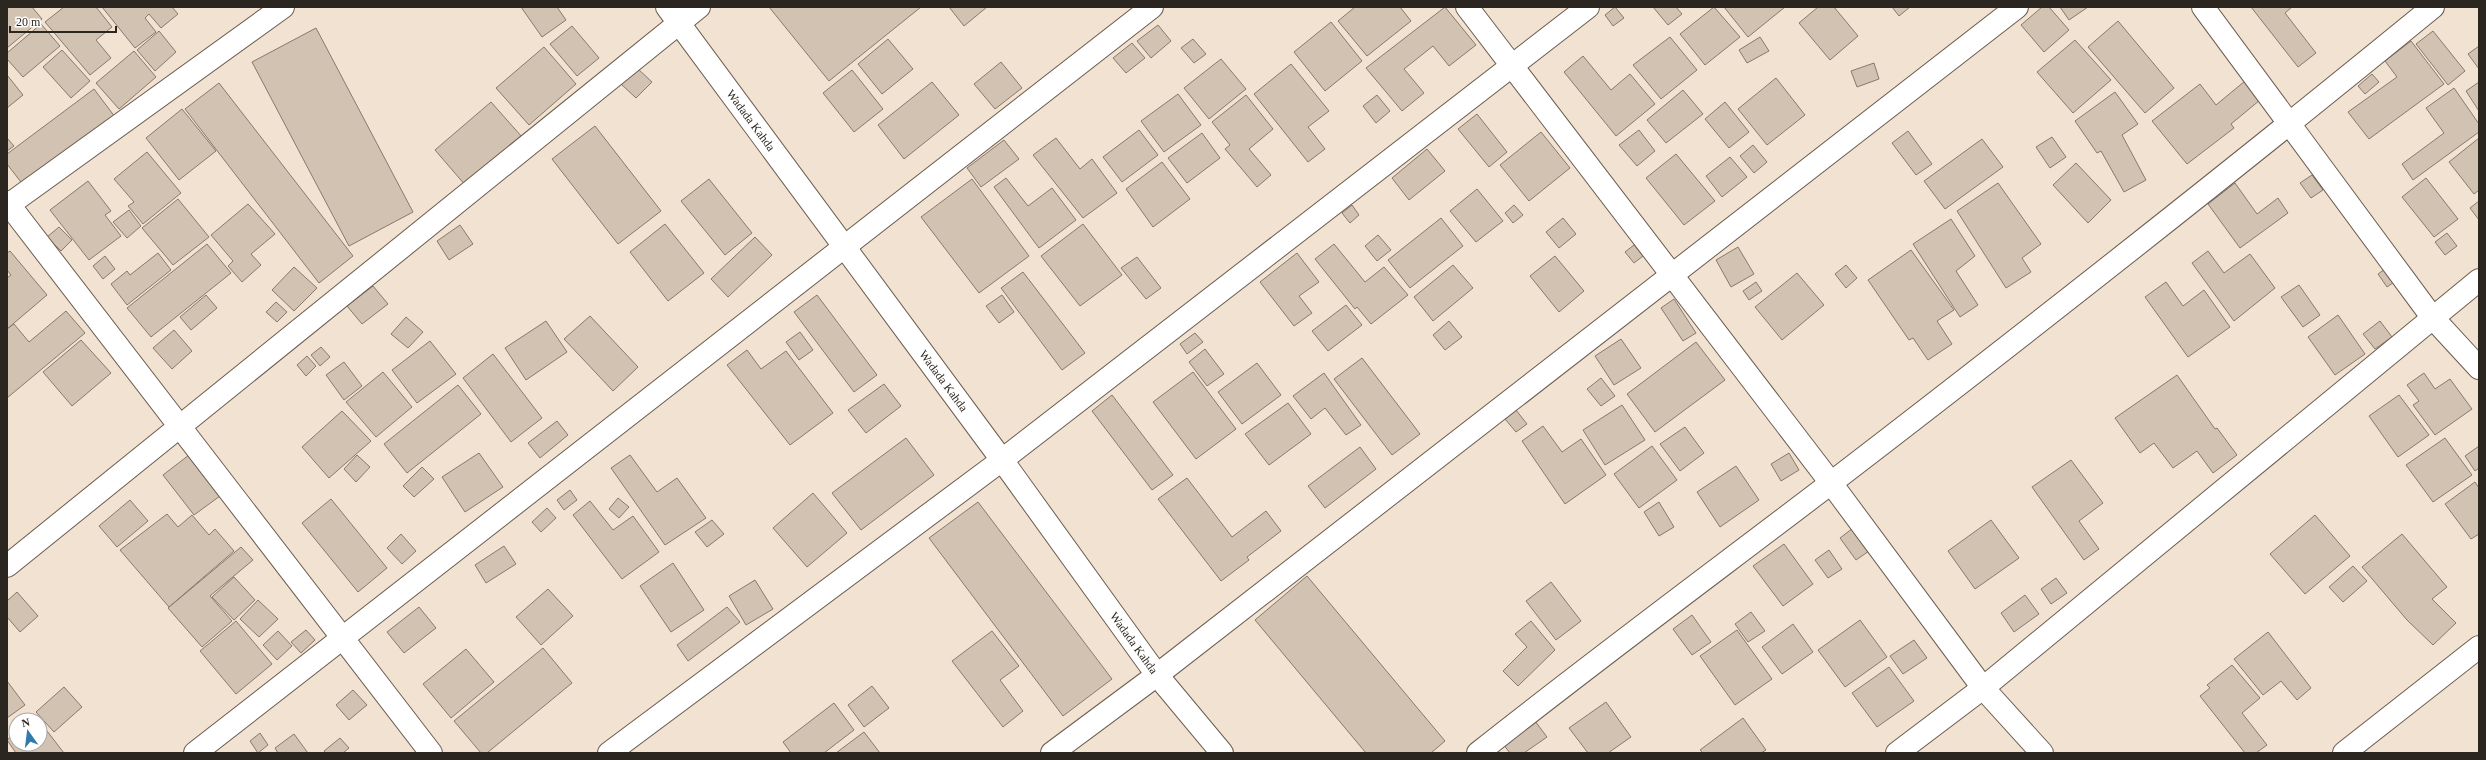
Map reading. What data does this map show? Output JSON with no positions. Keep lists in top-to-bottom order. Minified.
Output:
{"streets":{"street":["Wadada Kahda"]},"scale_bar":"20 m","north":"top"}
